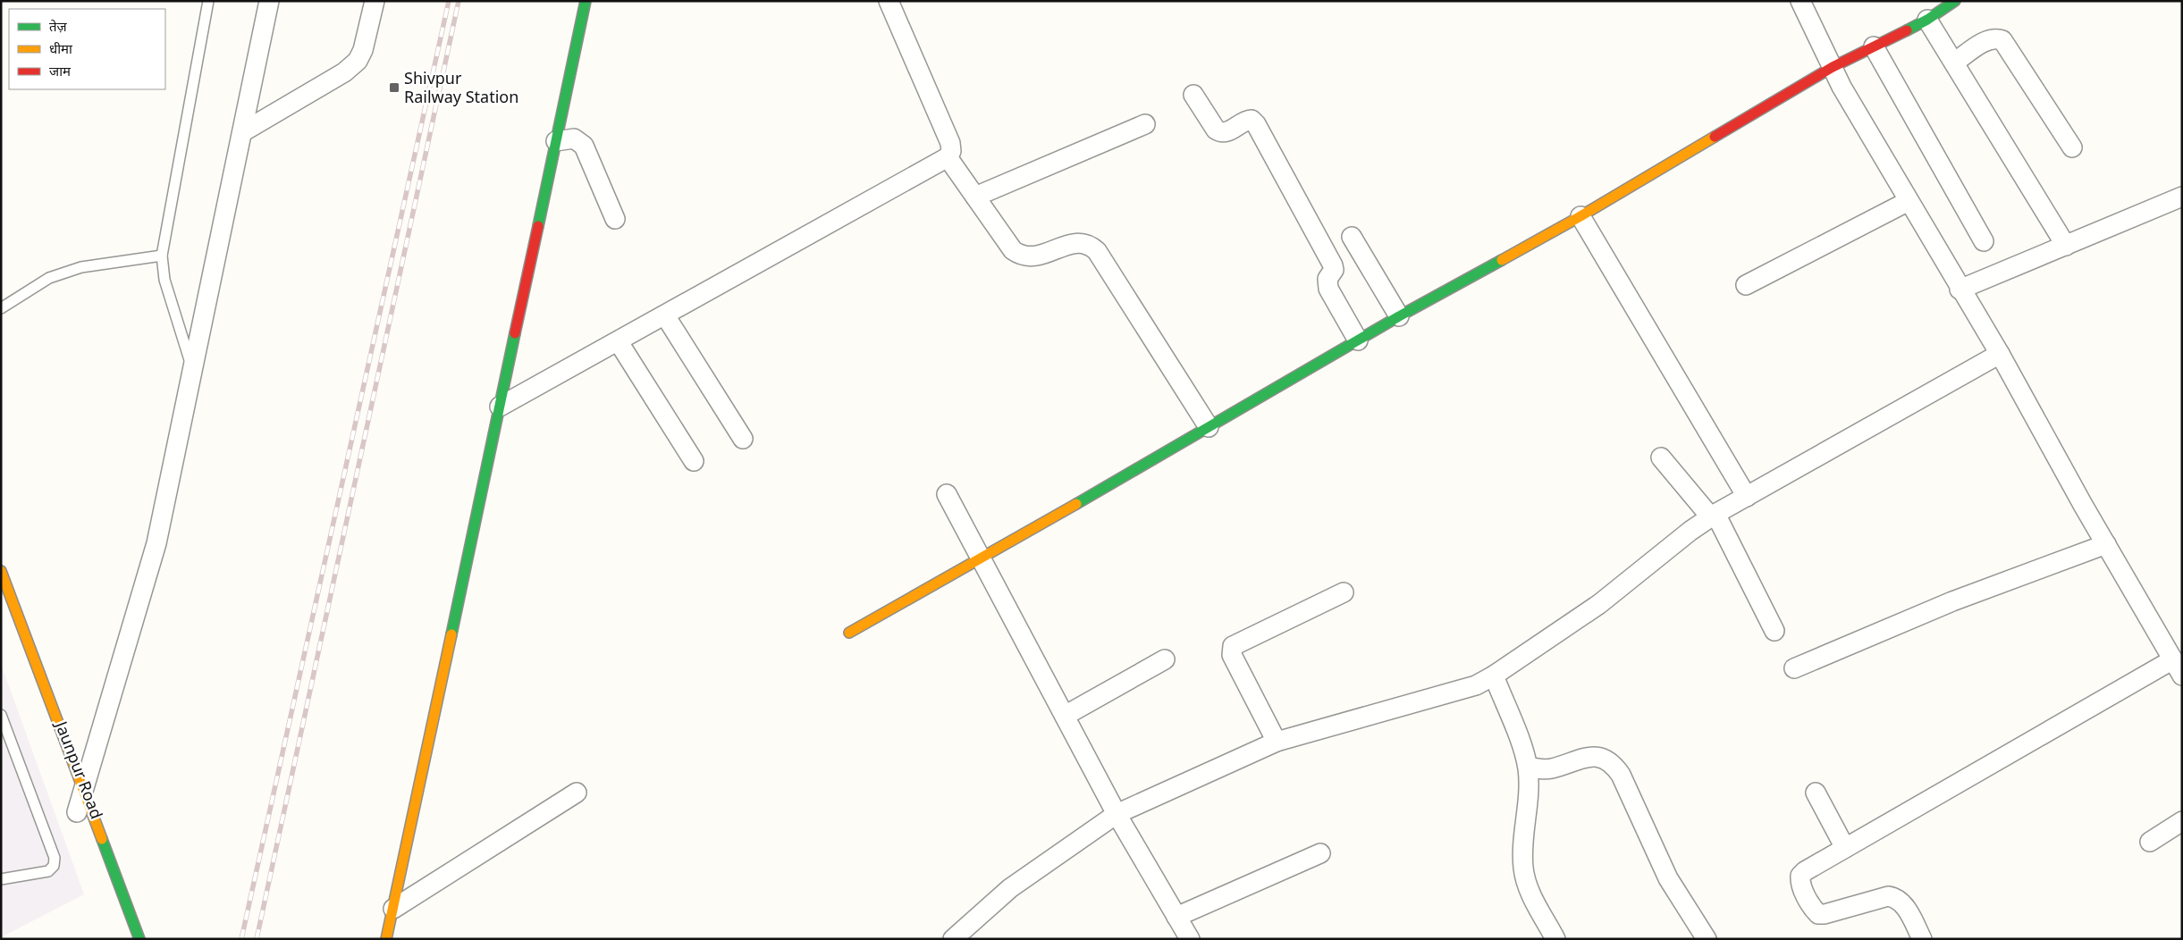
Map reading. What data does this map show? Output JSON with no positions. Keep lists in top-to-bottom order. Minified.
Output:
{"places":{"transit":["Shivpur Railway Station"]},"legend":["तेज़","धीमा","जाम"]}
